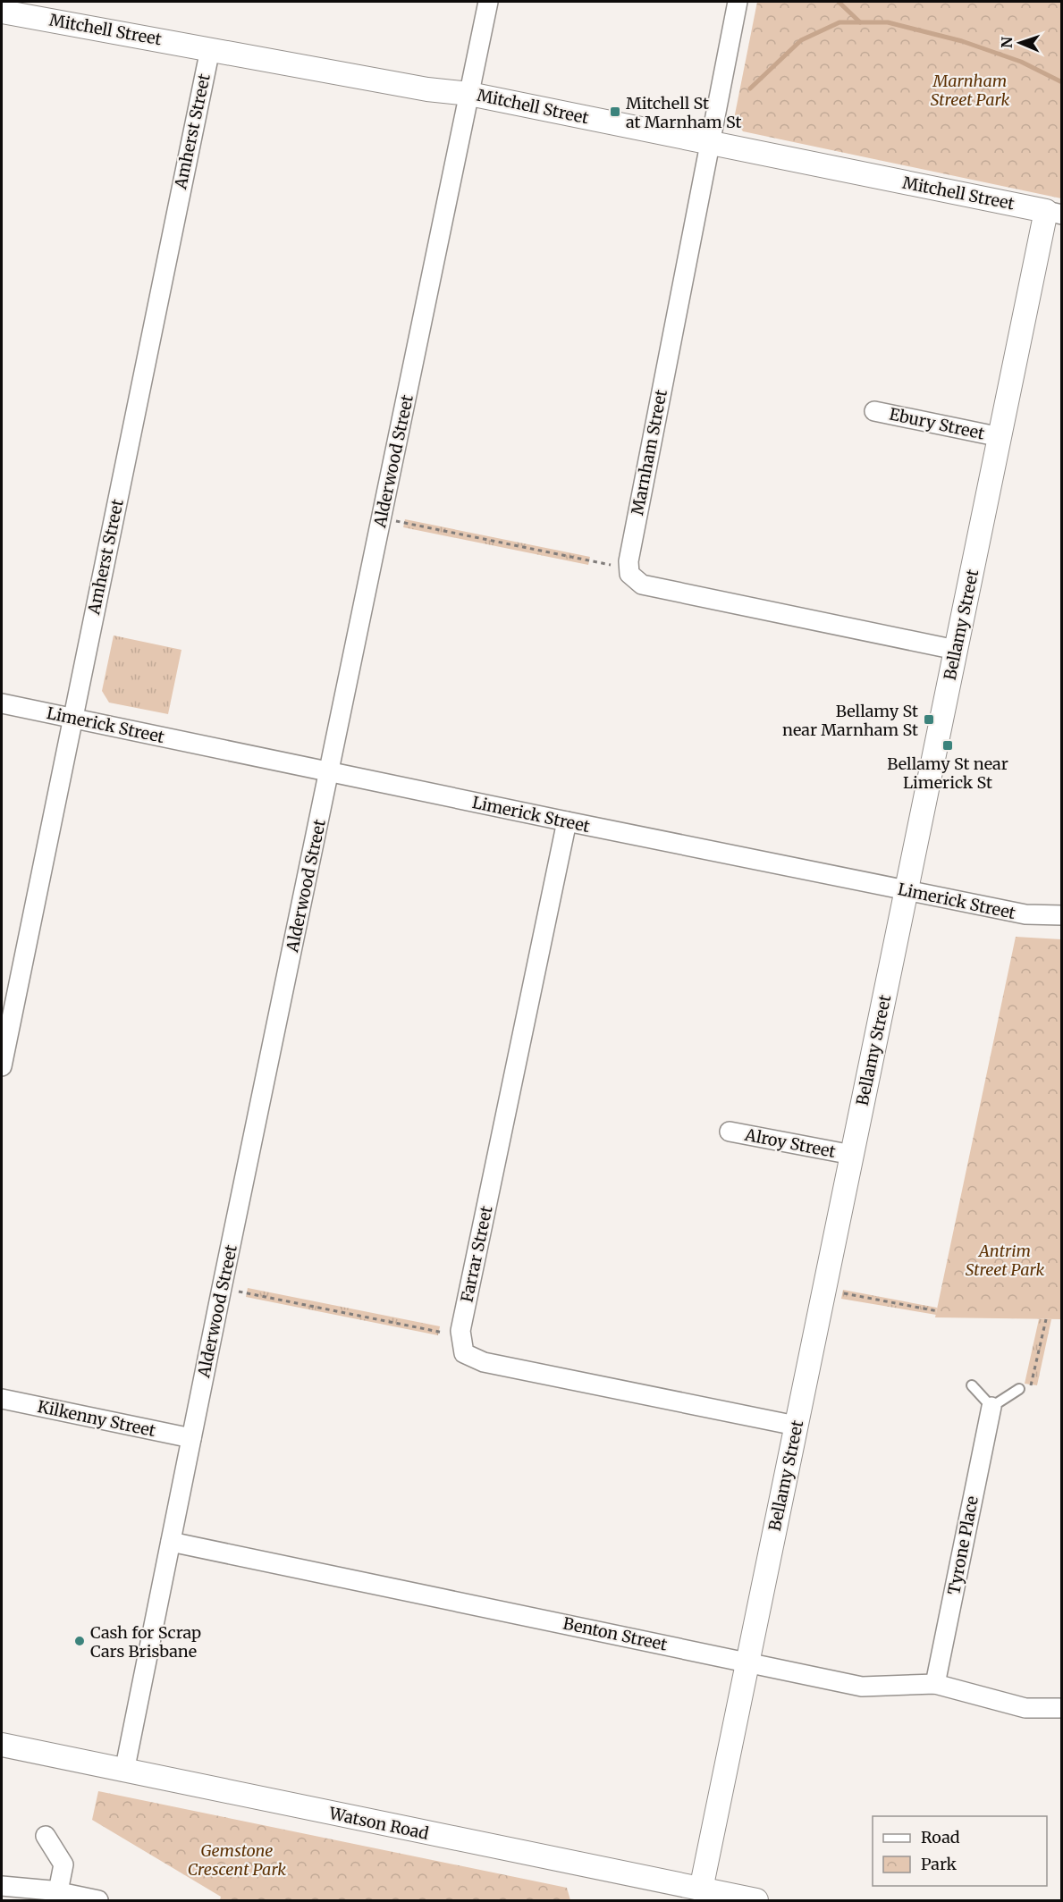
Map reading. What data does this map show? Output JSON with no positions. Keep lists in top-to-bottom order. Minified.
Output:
{"streets":{"street":["Mitchell Street","Amherst Street","Ebury Street","Marnham Street","Alderwood Street","Bellamy Street","Limerick Street","Alroy Street","Farrar Street","Kilkenny Street","Tyrone Place","Benton Street","Watson Road"]},"crossings":[["Mitchell Street","Amherst Street"],["Mitchell Street","Marnham Street"],["Mitchell Street","Alderwood Street"],["Mitchell Street","Bellamy Street"],["Amherst Street","Limerick Street"],["Ebury Street","Bellamy Street"],["Alderwood Street","Limerick Street"],["Alderwood Street","Kilkenny Street"],["Alderwood Street","Benton Street"],["Alderwood Street","Watson Road"],["Bellamy Street","Limerick Street"],["Bellamy Street","Alroy Street"],["Bellamy Street","Farrar Street"],["Bellamy Street","Benton Street"],["Bellamy Street","Watson Road"],["Limerick Street","Farrar Street"],["Tyrone Place","Benton Street"]],"parks":["Marnham Street Park","Antrim Street Park","Gemstone Crescent Park"],"places":{"transit":["Mitchell St at Marnham St","Bellamy St near Marnham St","Bellamy St near Limerick St"],"other":["Cash for Scrap Cars Brisbane"]},"legend":["Road","Park"],"north":"left"}
